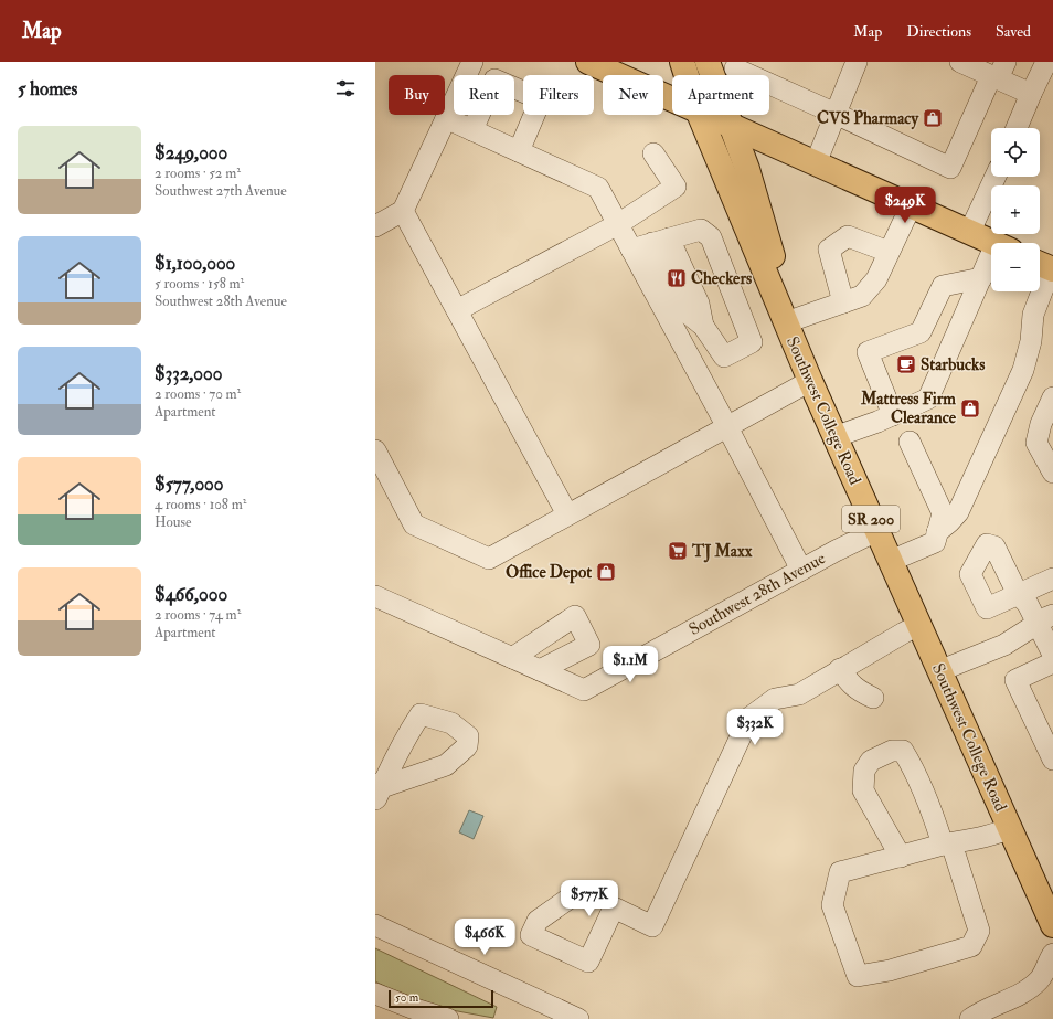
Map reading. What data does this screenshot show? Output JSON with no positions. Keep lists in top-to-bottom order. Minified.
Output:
{"streets":{"main road":["Southwest College Road","SR 200"],"street":["Southwest 28th Avenue"]},"crossings":[["Southwest College Road","Southwest 28th Avenue"]],"places":{"shop":["CVS Pharmacy","Mattress Firm Clearance","Office Depot"],"restaurant":["Checkers"],"cafe":["Starbucks"],"supermarket":["TJ Maxx"]},"scale_bar":"50 m","page":{"header":"Map","nav":["Map","Directions","Saved"],"heading":"5 homes","chip":["Buy","Rent","Filters","New","Apartment"],"list":[{"name":"$249,000","note":"2 rooms · 52 m² · Southwest 27th Avenue"},{"name":"$1,100,000","note":"5 rooms · 158 m² · Southwest 28th Avenue"},{"name":"$332,000","note":"2 rooms · 70 m² · Apartment"},{"name":"$577,000","note":"4 rooms · 108 m² · House"},{"name":"$466,000","note":"2 rooms · 74 m² · Apartment"}],"map_buttons":["+","−"],"price":["$249K","$1.1M","$332K","$577K","$466K"],"scale":"50 m"}}
